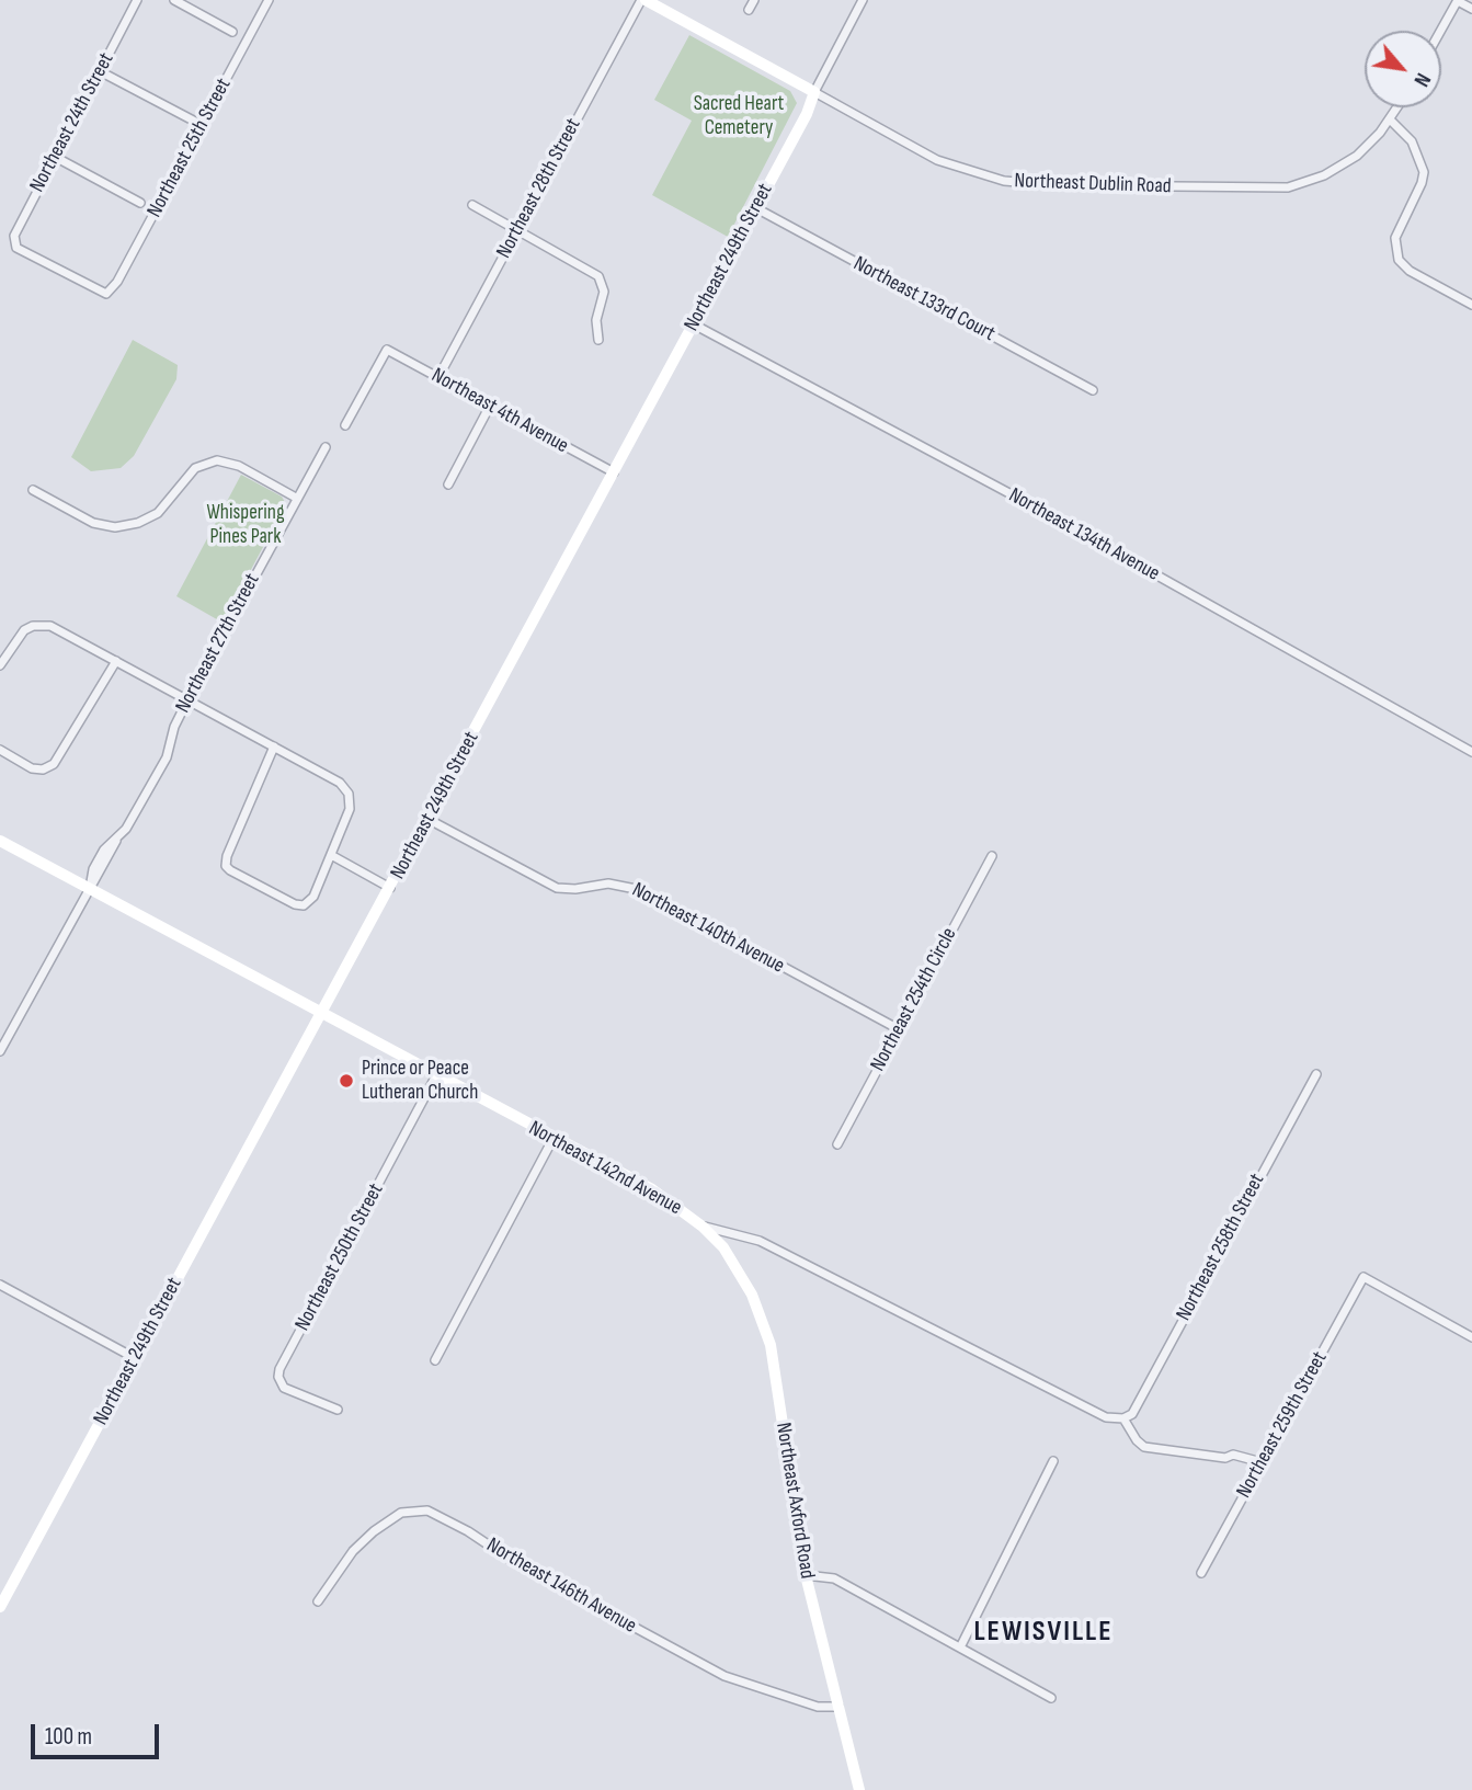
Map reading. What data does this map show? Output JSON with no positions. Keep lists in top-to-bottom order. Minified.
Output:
{"streets":{"street":["Northeast 24th Street","Northeast 25th Street","Northeast Dublin Road","Northeast 28th Street","Northeast 249th Street","Northeast 133rd Court","Northeast 4th Avenue","Northeast 134th Avenue","Northeast 27th Street","Northeast 140th Avenue","Northeast 254th Circle","Northeast 142nd Avenue","Northeast 258th Street","Northeast 250th Street","Northeast 259th Street","Northeast Axford Road","Northeast 146th Avenue"]},"crossings":[["Northeast 24th Street","Northeast 25th Street"],["Northeast Dublin Road","Northeast 249th Street"],["Northeast 28th Street","Northeast 4th Avenue"],["Northeast 249th Street","Northeast 133rd Court"],["Northeast 249th Street","Northeast 4th Avenue"],["Northeast 249th Street","Northeast 134th Avenue"],["Northeast 249th Street","Northeast 140th Avenue"],["Northeast 249th Street","Northeast 142nd Avenue"],["Northeast 27th Street","Northeast 142nd Avenue"],["Northeast 140th Avenue","Northeast 254th Circle"],["Northeast 142nd Avenue","Northeast 258th Street"],["Northeast 142nd Avenue","Northeast 250th Street"],["Northeast 142nd Avenue","Northeast Axford Road"],["Northeast Axford Road","Northeast 146th Avenue"]],"districts":["LEWISVILLE"],"parks":["Sacred Heart Cemetery","Whispering Pines Park"],"places":["Prince or Peace Lutheran Church"],"scale_bar":"100 m","north":"bottom right"}
